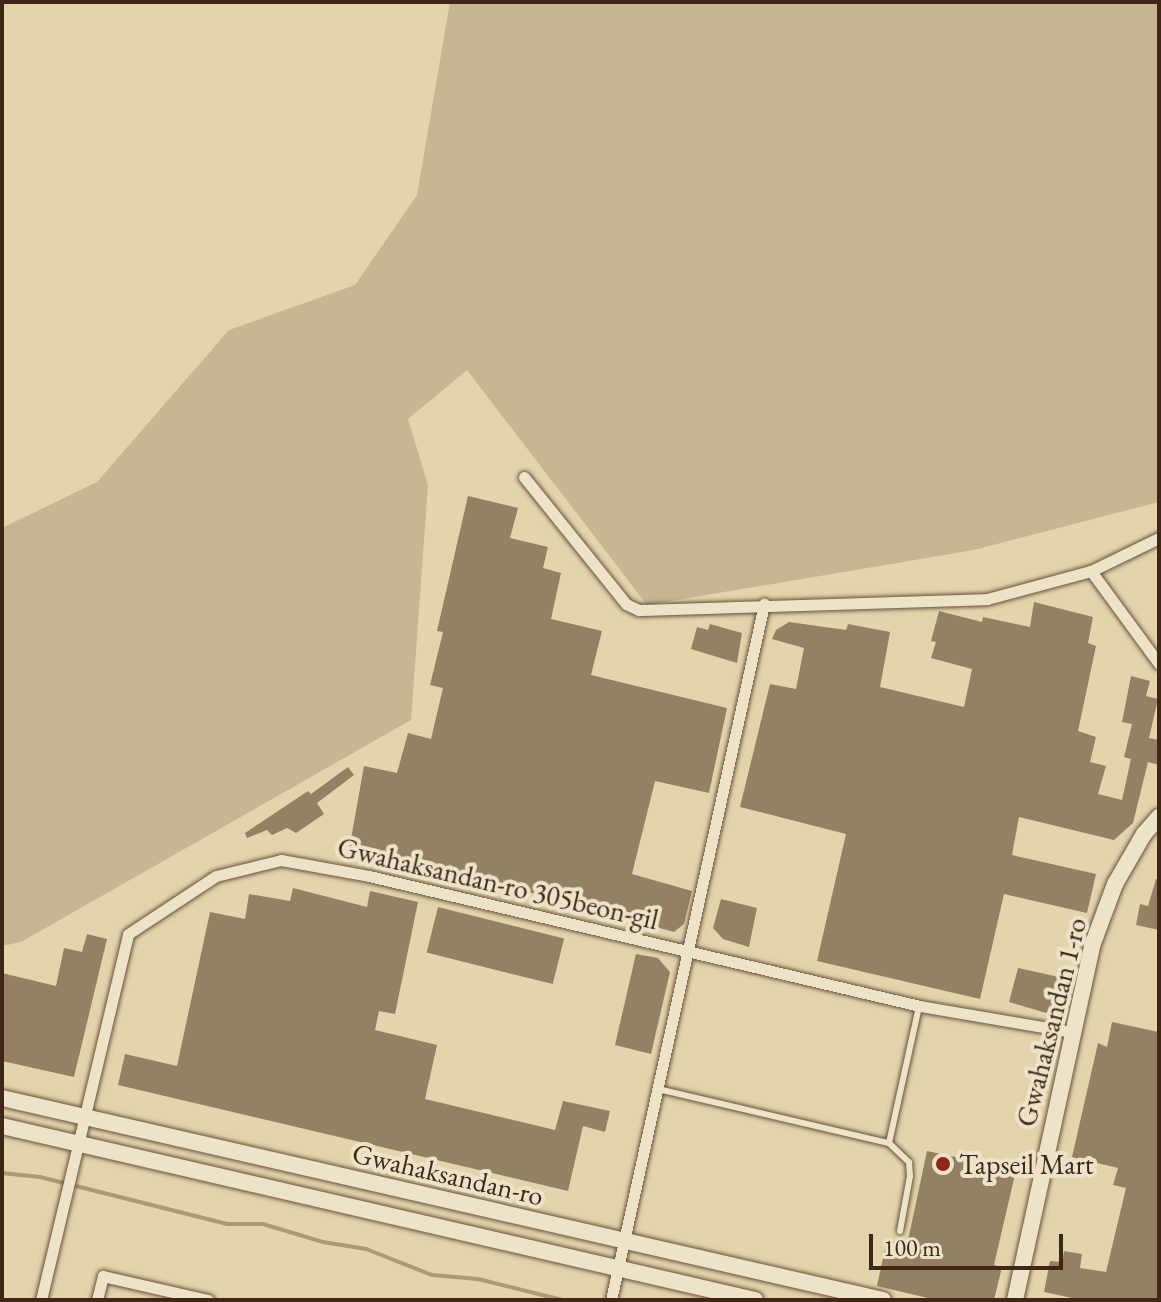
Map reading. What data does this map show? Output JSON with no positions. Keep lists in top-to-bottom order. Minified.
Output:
{"streets":{"main road":["Gwahaksandan 1-ro","Gwahaksandan-ro"],"street":["Gwahaksandan-ro 305beon-gil"]},"crossings":[["Gwahaksandan-ro 305beon-gil","Gwahaksandan 1-ro"],["Gwahaksandan-ro 305beon-gil","Gwahaksandan-ro"]],"places":["Tapseil Mart"],"scale_bar":"100 m"}
